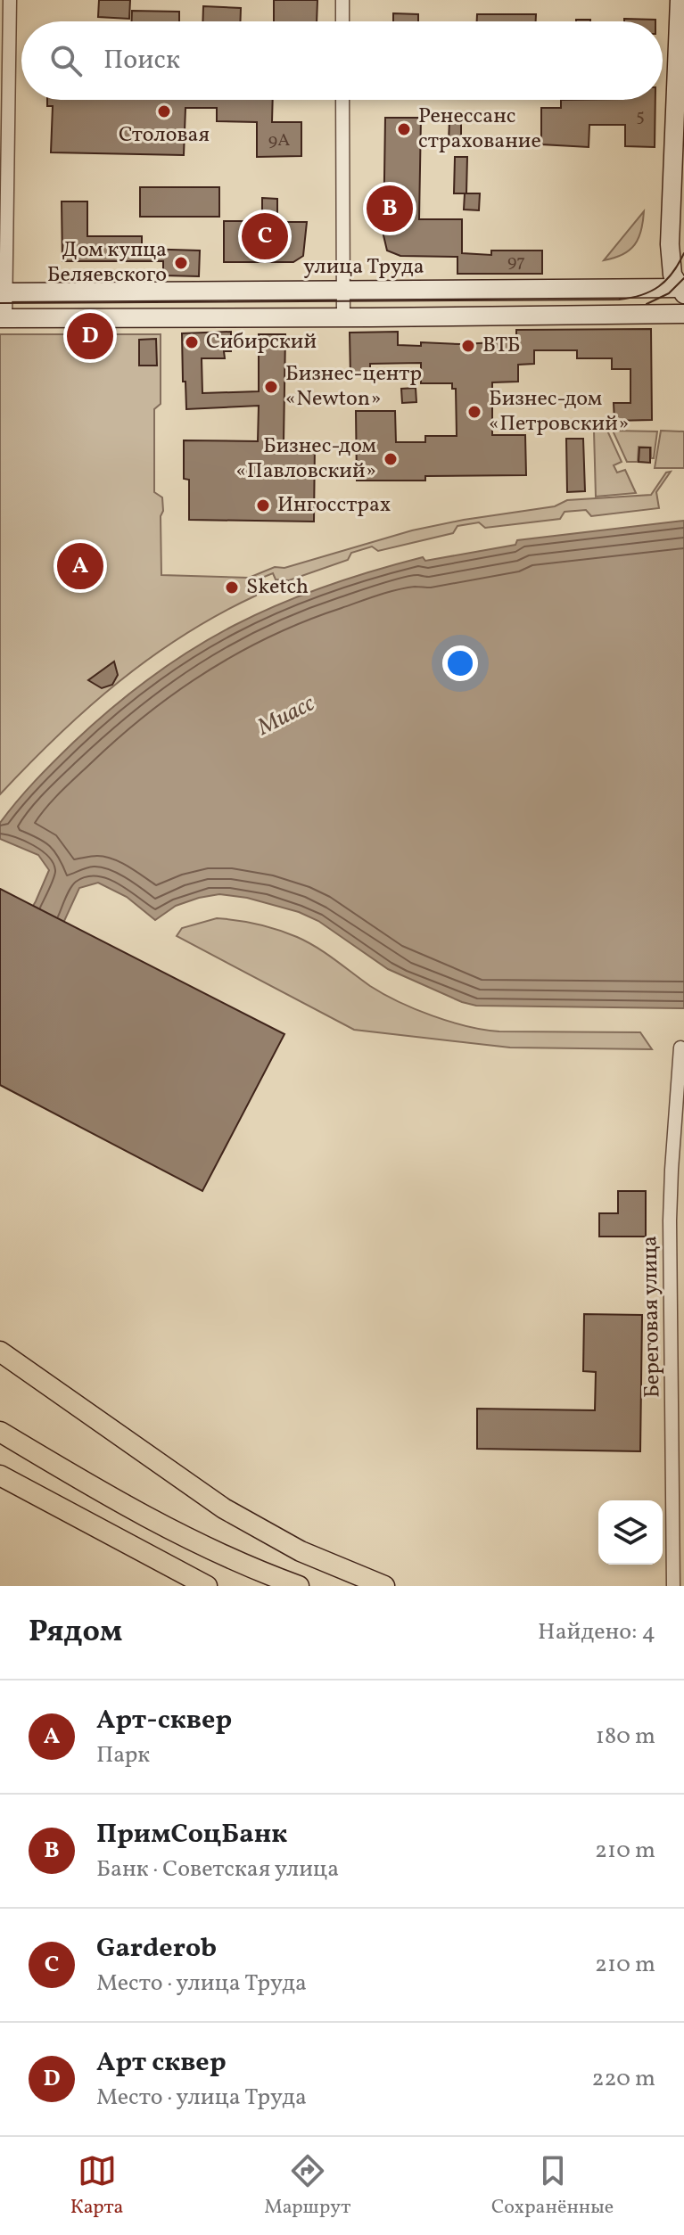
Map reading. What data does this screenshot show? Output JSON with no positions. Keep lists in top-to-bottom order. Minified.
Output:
{"streets":{"main road":["улица Труда"],"street":["Береговая улица"]},"water":["Миасс"],"places":["Столовая","Ренессанс страхование","Дом купца Беляевского","Сибирский","ВТБ","Бизнес-центр «Newton»","Бизнес-дом «Петровский»","Бизнес-дом «Павловский»","Ингосстрах","Sketch"],"house_numbers":["5","9А","97"],"page":{"search":"Поиск","pins":["B","C","D","A"],"heading":["Рядом","Найдено: 4"],"list":[{"mark":"A","name":"Арт-сквер","note":"Парк","value":"180 m"},{"mark":"B","name":"ПримСоцБанк","note":"Банк · Советская улица","value":"210 m"},{"mark":"C","name":"Garderob","note":"Место · улица Труда","value":"210 m"},{"mark":"D","name":"Арт сквер","note":"Место · улица Труда","value":"220 m"}],"nav":["Карта","Маршрут","Сохранённые"]}}
